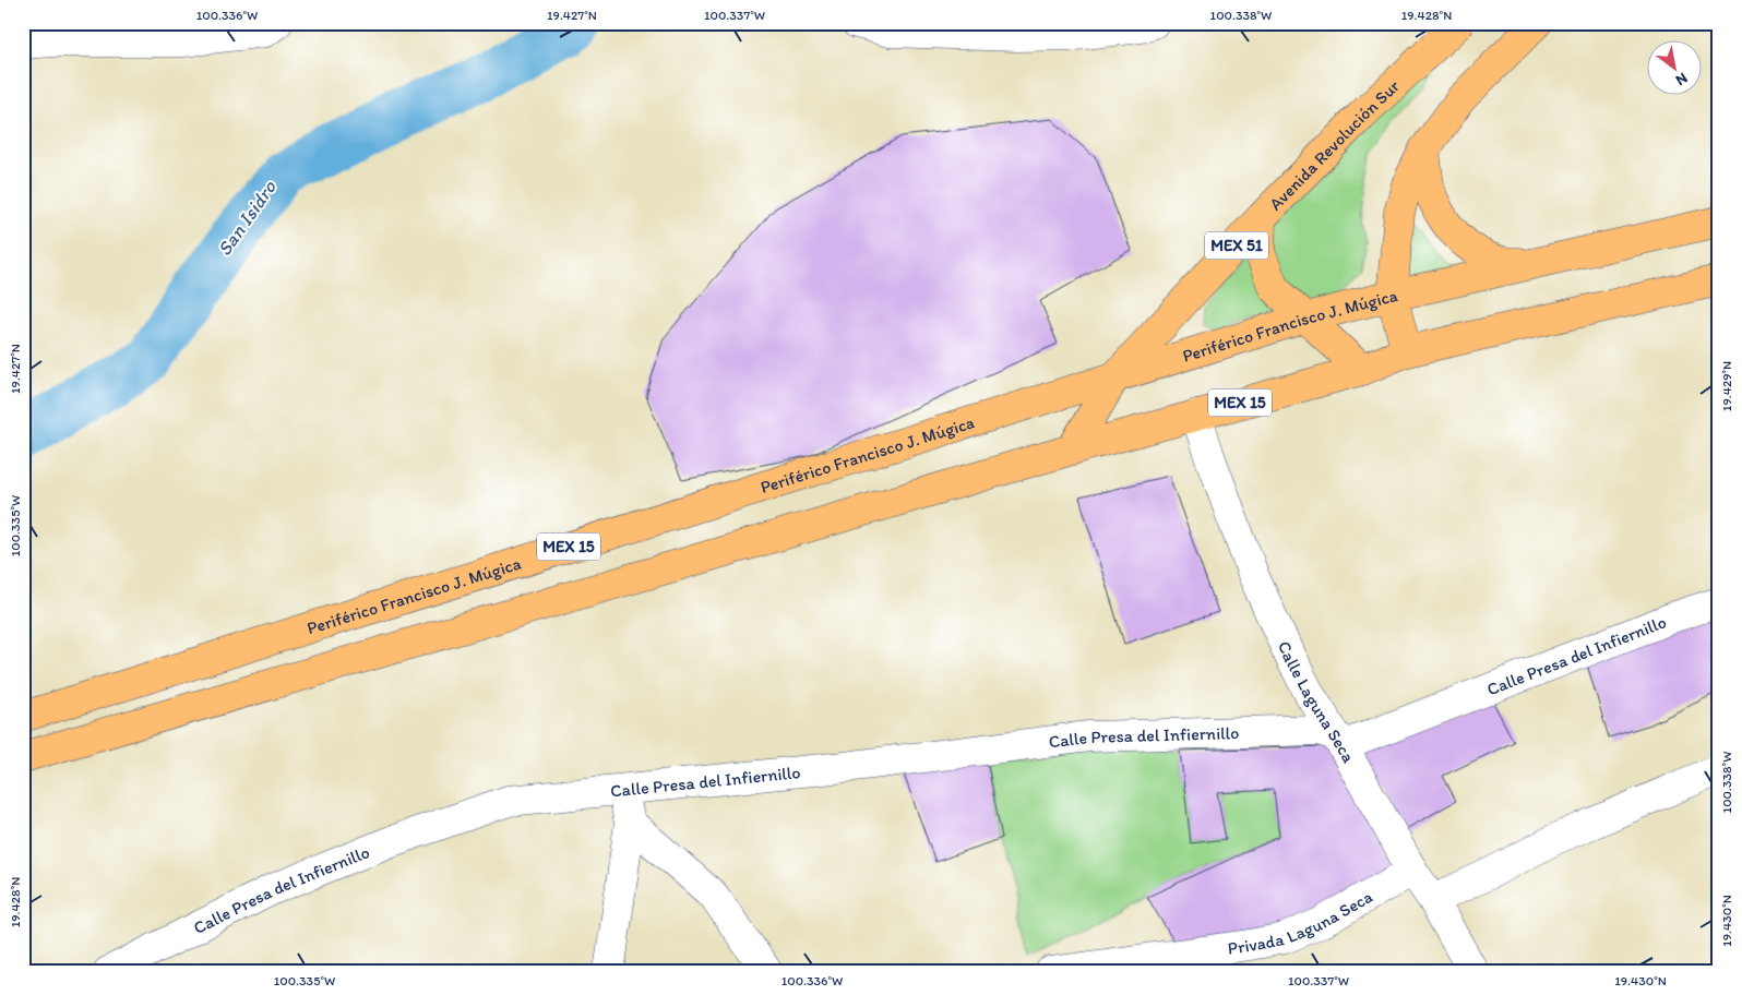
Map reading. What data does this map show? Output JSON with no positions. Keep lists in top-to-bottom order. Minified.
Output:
{"streets":{"main road":["Avenida Revolución Sur","MEX 51","Periférico Francisco J. Múgica","MEX 15"],"street":["Calle Presa del Infiernillo","Calle Laguna Seca","Privada Laguna Seca"]},"crossings":[["Avenida Revolución Sur","Periférico Francisco J. Múgica"],["Avenida Revolución Sur","MEX 15"],["MEX 15","Calle Laguna Seca"],["Calle Presa del Infiernillo","Calle Laguna Seca"],["Calle Laguna Seca","Privada Laguna Seca"]],"water":["San Isidro"],"north":"bottom right","coordinates":["100.336°W","19.427°N","100.337°W","100.338°W","19.428°N","19.429°N","100.335°W","19.430°N"]}
